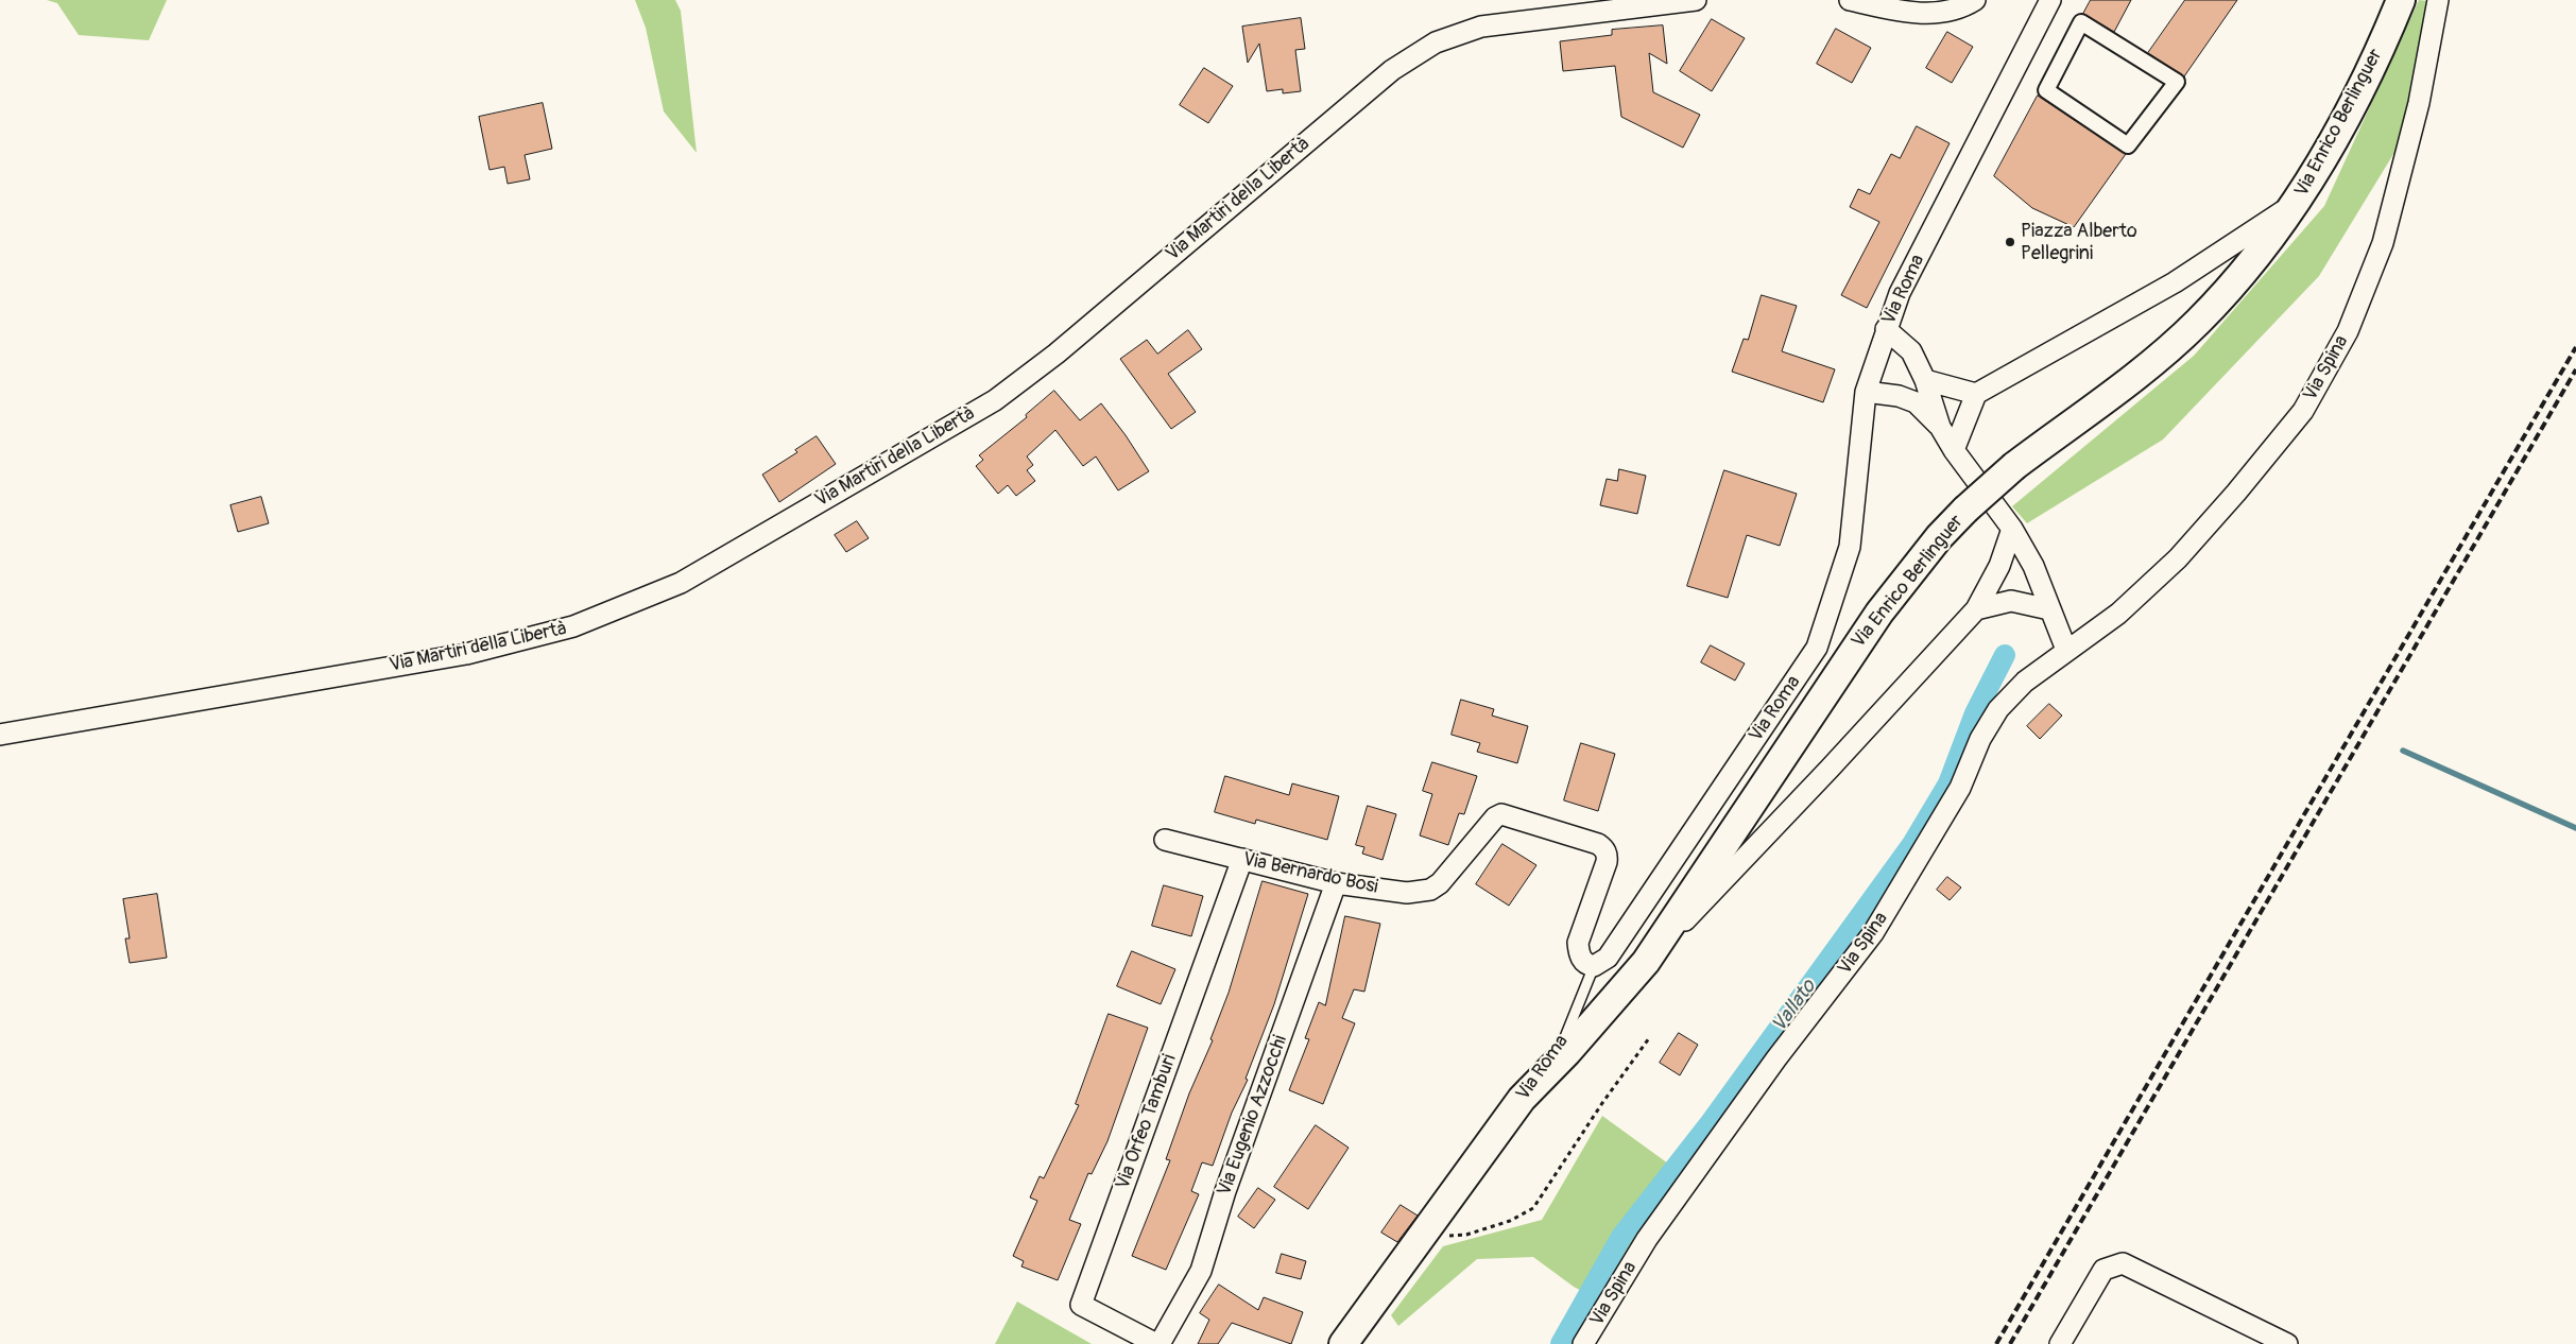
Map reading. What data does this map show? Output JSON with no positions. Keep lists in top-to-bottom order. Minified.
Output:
{"streets":{"main road":["Via Enrico Berlinguer","Via Roma"],"street":["Via Martiri della Libertà","Via Spina","Via Bernardo Bosi","Via Eugenio Azzocchi","Via Orfeo Tamburi"]},"crossings":[["Via Enrico Berlinguer","Via Roma"],["Via Roma","Via Bernardo Bosi"],["Via Bernardo Bosi","Via Eugenio Azzocchi"],["Via Bernardo Bosi","Via Orfeo Tamburi"],["Via Eugenio Azzocchi","Via Orfeo Tamburi"]],"water":["Vallato"],"places":["Piazza Alberto Pellegrini"]}
